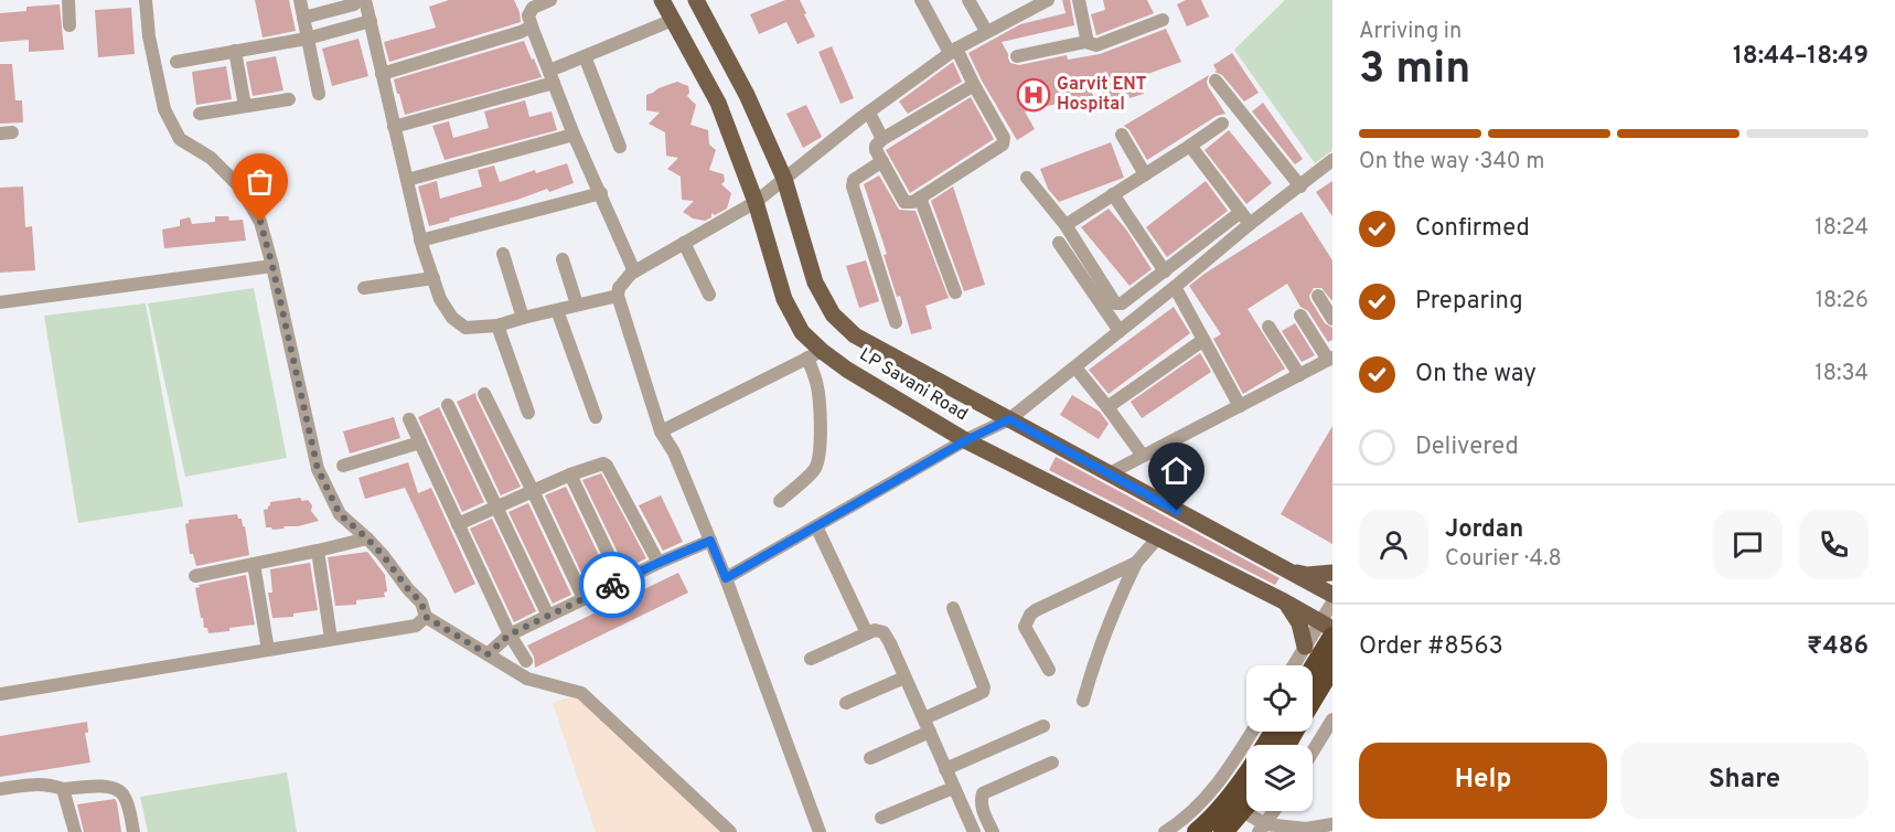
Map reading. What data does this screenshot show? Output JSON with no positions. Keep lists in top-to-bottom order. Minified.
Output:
{"streets":{"main road":["LP Savani Road"]},"places":{"hospital":["Garvit ENT Hospital"]},"page":{"heading":["3 min","Arriving in","18:44–18:49"],"panel":["Jordan","Courier · 4.8","Order #8563","₹486"],"bar":"On the way · 340 m","list":[["Confirmed","18:24"],["Preparing","18:26"],["On the way","18:34"],"Delivered"],"buttons":["Help","Share"]}}
